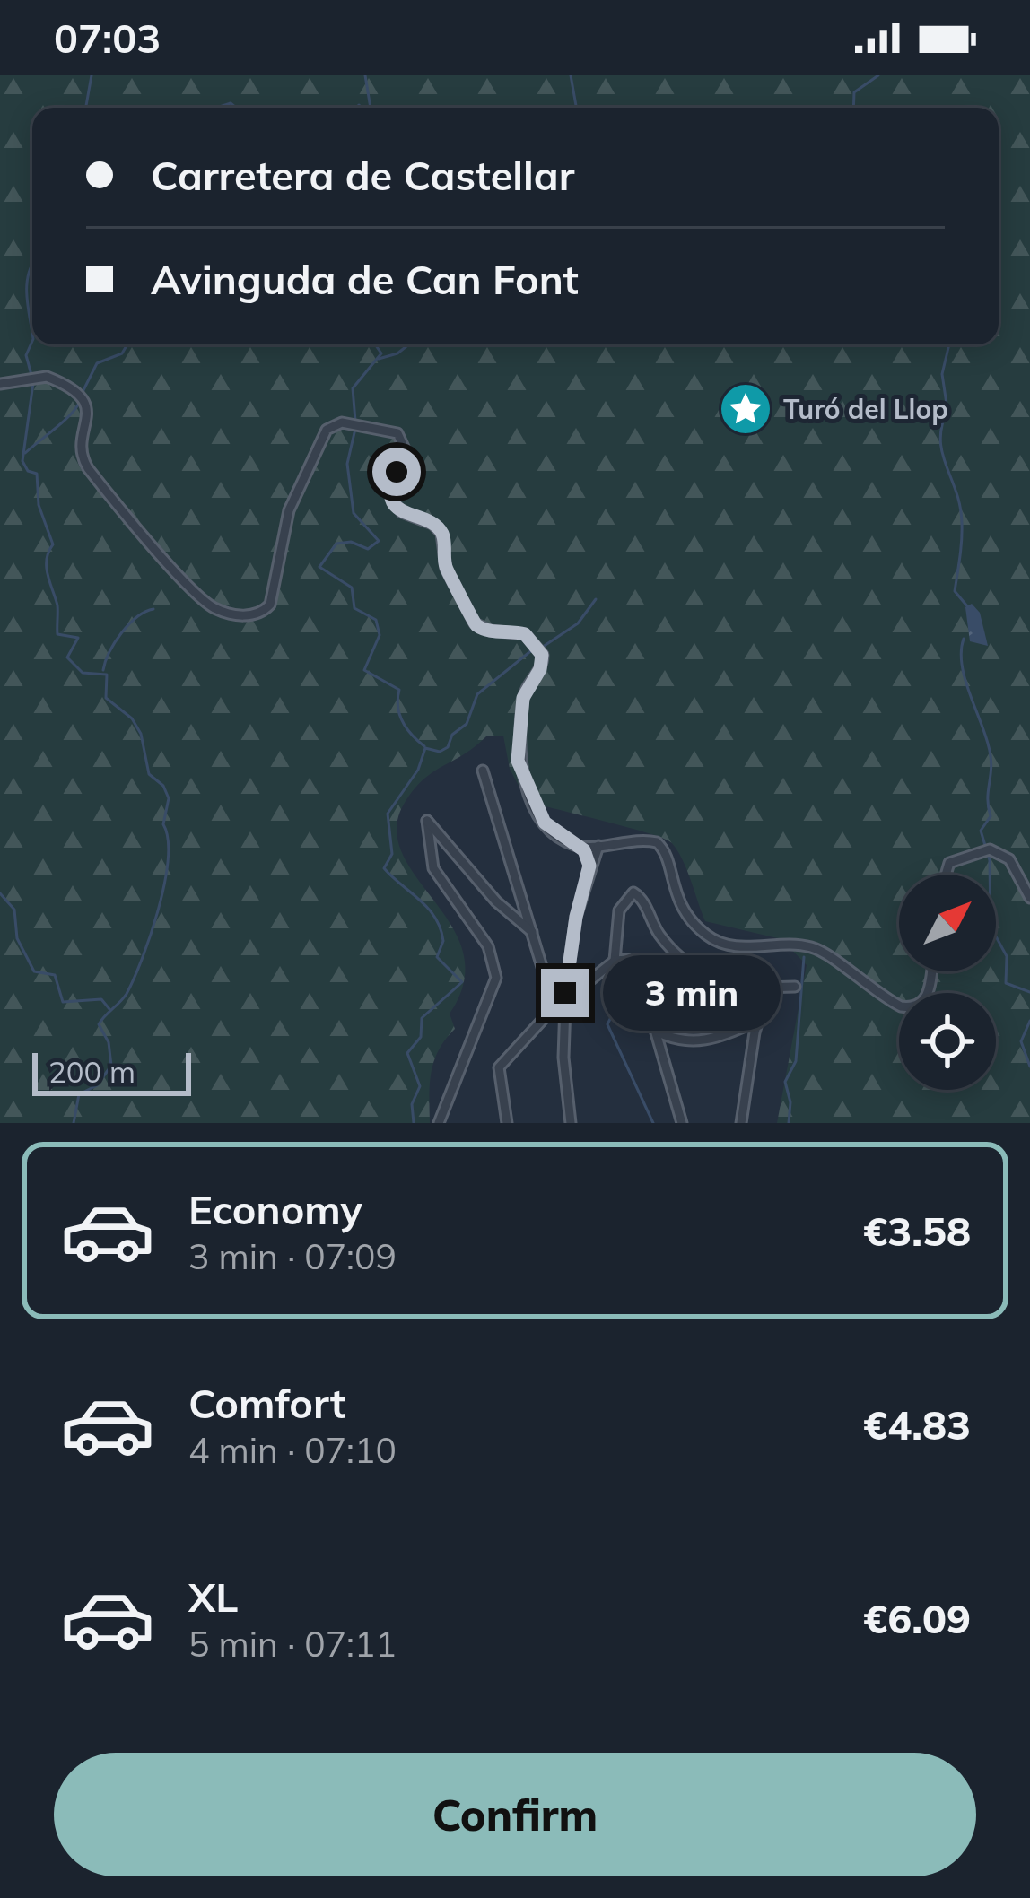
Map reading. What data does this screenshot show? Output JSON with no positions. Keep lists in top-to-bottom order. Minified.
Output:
{"places":{"place":["Turó del Llop"]},"scale_bar":"200 m","north":"top right","page":{"status":"07:03","banner":["Carretera de Castellar","Avinguda de Can Font"],"bubble":"3 min","scale":"200 m","list":[{"name":"Economy","note":"3 min · 07:09","value":"€3.58"},{"name":"Comfort","note":"4 min · 07:10","value":"€4.83"},{"name":"XL","note":"5 min · 07:11","value":"€6.09"}],"buttons":"Confirm"}}
